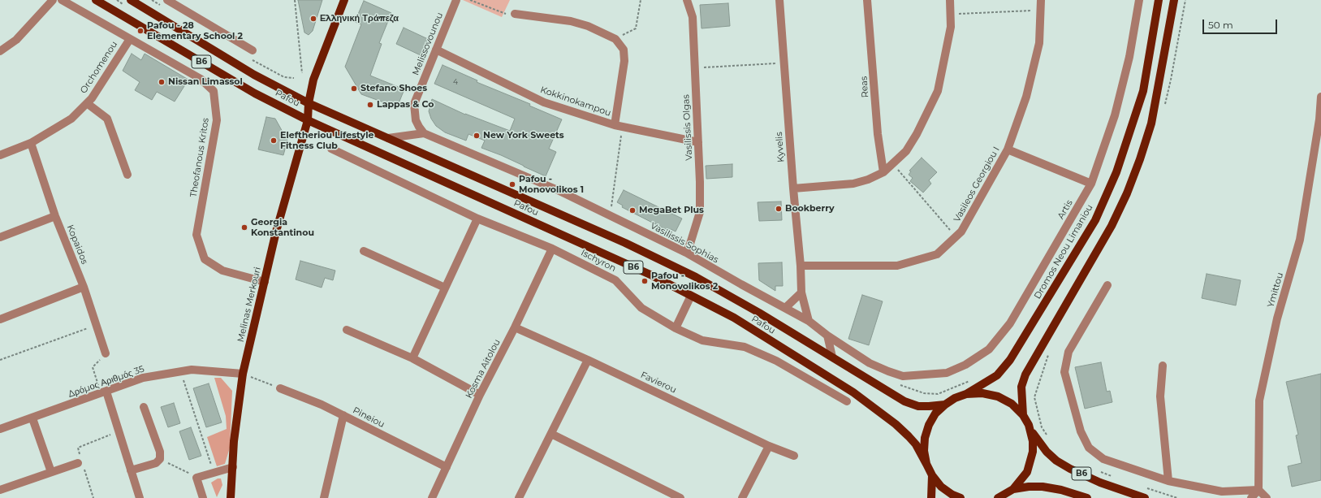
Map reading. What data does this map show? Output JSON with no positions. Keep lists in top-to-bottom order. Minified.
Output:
{"streets":{"main road":["B6","Pafou","Dromos Neou Limaniou","Melinas Merkouri"],"street":["Melissovounou","Orchomenou","Reas","Kokkinokampou","Vasilissis Olgas","Kyvelis","Theofanous Kritos","Vasileos Georgiou I","Artis","Vasilissis Sophias","Kopaidos","Ischyron","Ymittou","Kosma Aitolou","Δρόμος Αριθμός 35","Favierou","Pineiou"]},"crossings":[["Melissovounou","Kokkinokampou"],["Melissovounou","Vasilissis Sophias"],["B6","Pafou"],["B6","Dromos Neou Limaniou"],["Orchomenou","Theofanous Kritos"],["Orchomenou","Kopaidos"],["Pafou","Melinas Merkouri"],["Kokkinokampou","Vasilissis Olgas"],["Vasilissis Olgas","Vasilissis Sophias"],["Kyvelis","Vasileos Georgiou I"],["Kyvelis","Vasilissis Sophias"],["Theofanous Kritos","Melinas Merkouri"],["Artis","Vasilissis Sophias"],["Ischyron","Kosma Aitolou"],["Melinas Merkouri","Δρόμος Αριθμός 35"],["Kosma Aitolou","Favierou"],["Kosma Aitolou","Pineiou"]],"places":["Ελληνική Τράπεζα","Pafou - 28 Elementary School 2","Nissan Limassol","Stefano Shoes","Lappas & Co","New York Sweets","Eleftheriou Lifestyle Fitness Club","Pafou - Monovolikos 1","Bookberry","MegaBet Plus","Georgia Konstantinou","Pafou - Monovolikos 2"],"house_numbers":["4"],"scale_bar":"50 m"}
